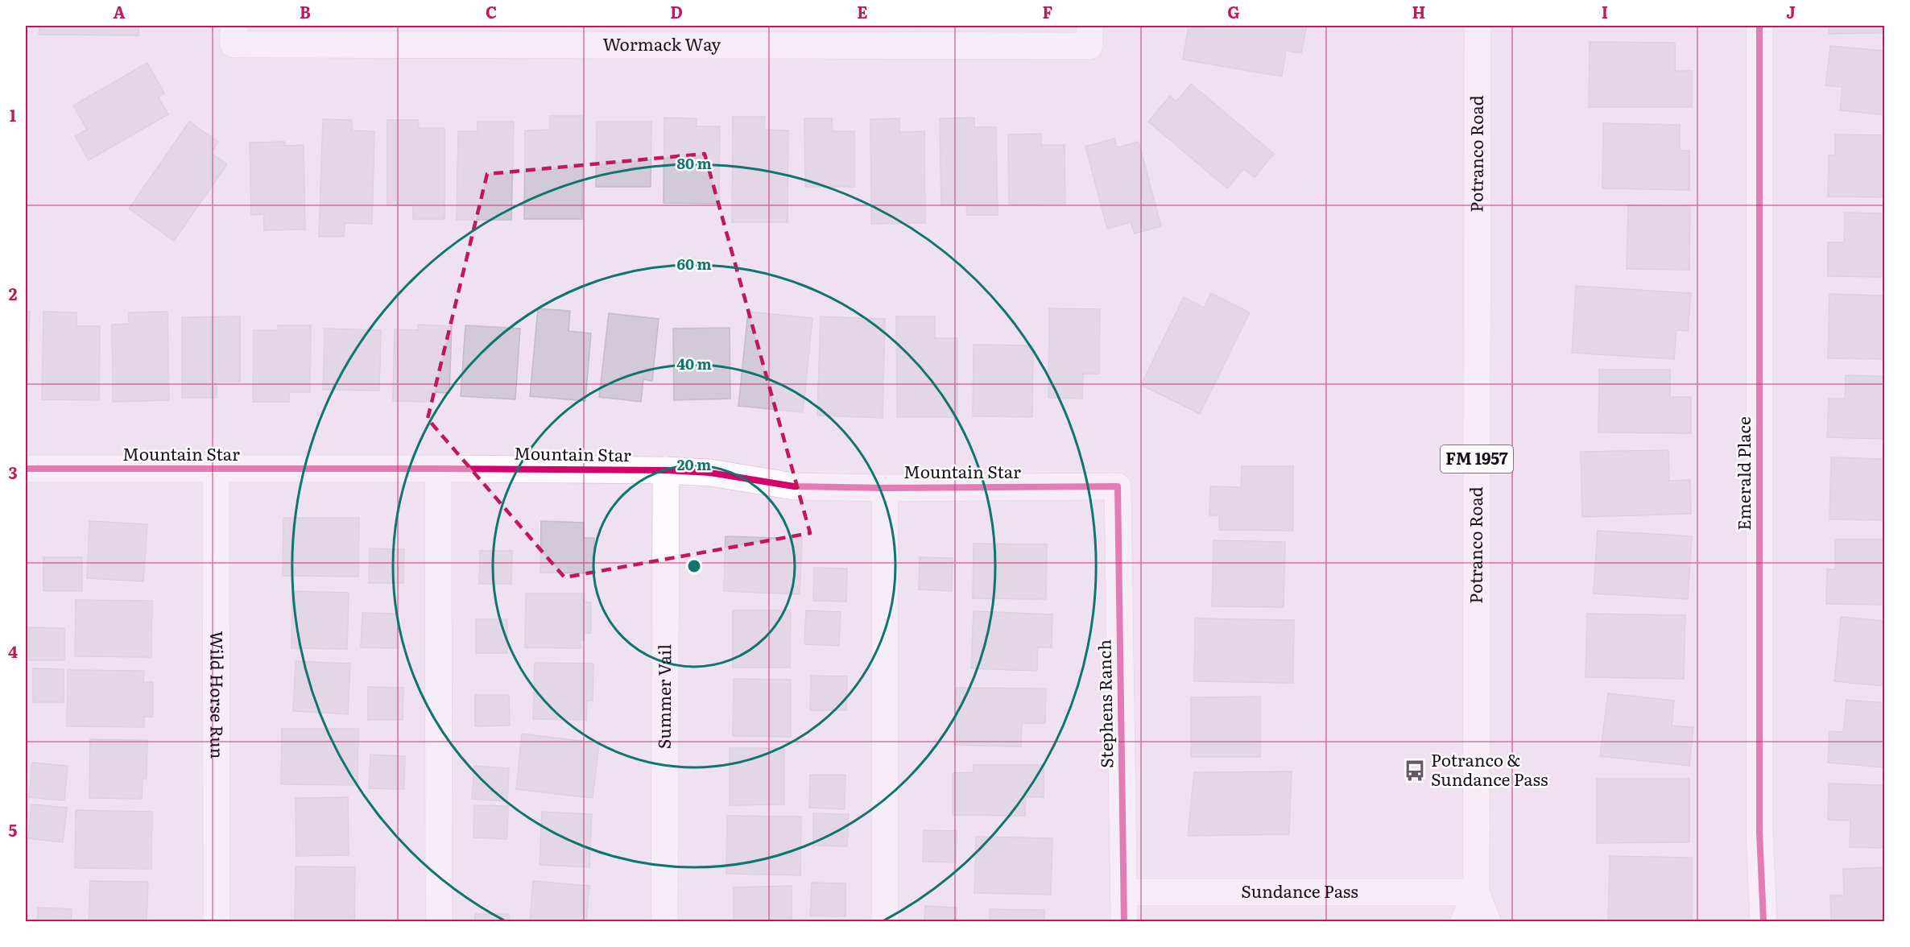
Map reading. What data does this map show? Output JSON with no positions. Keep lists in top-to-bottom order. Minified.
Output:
{"streets":{"street":["Wormack Way","Potranco Road","Mountain Star","FM 1957","Emerald Place","Wild Horse Run","Summer Vail","Stephens Ranch","Sundance Pass"]},"crossings":[["Potranco Road","Sundance Pass"],["Mountain Star","Wild Horse Run"],["Mountain Star","Summer Vail"],["Mountain Star","Stephens Ranch"],["Stephens Ranch","Sundance Pass"]],"places":{"bus stop":["Potranco & Sundance Pass"]},"grid":{"columns":["A","B","C","D","E","F","G","H","I","J"],"rows":["1","2","3","4","5"]},"rings":["80 m","60 m","40 m","20 m"]}
